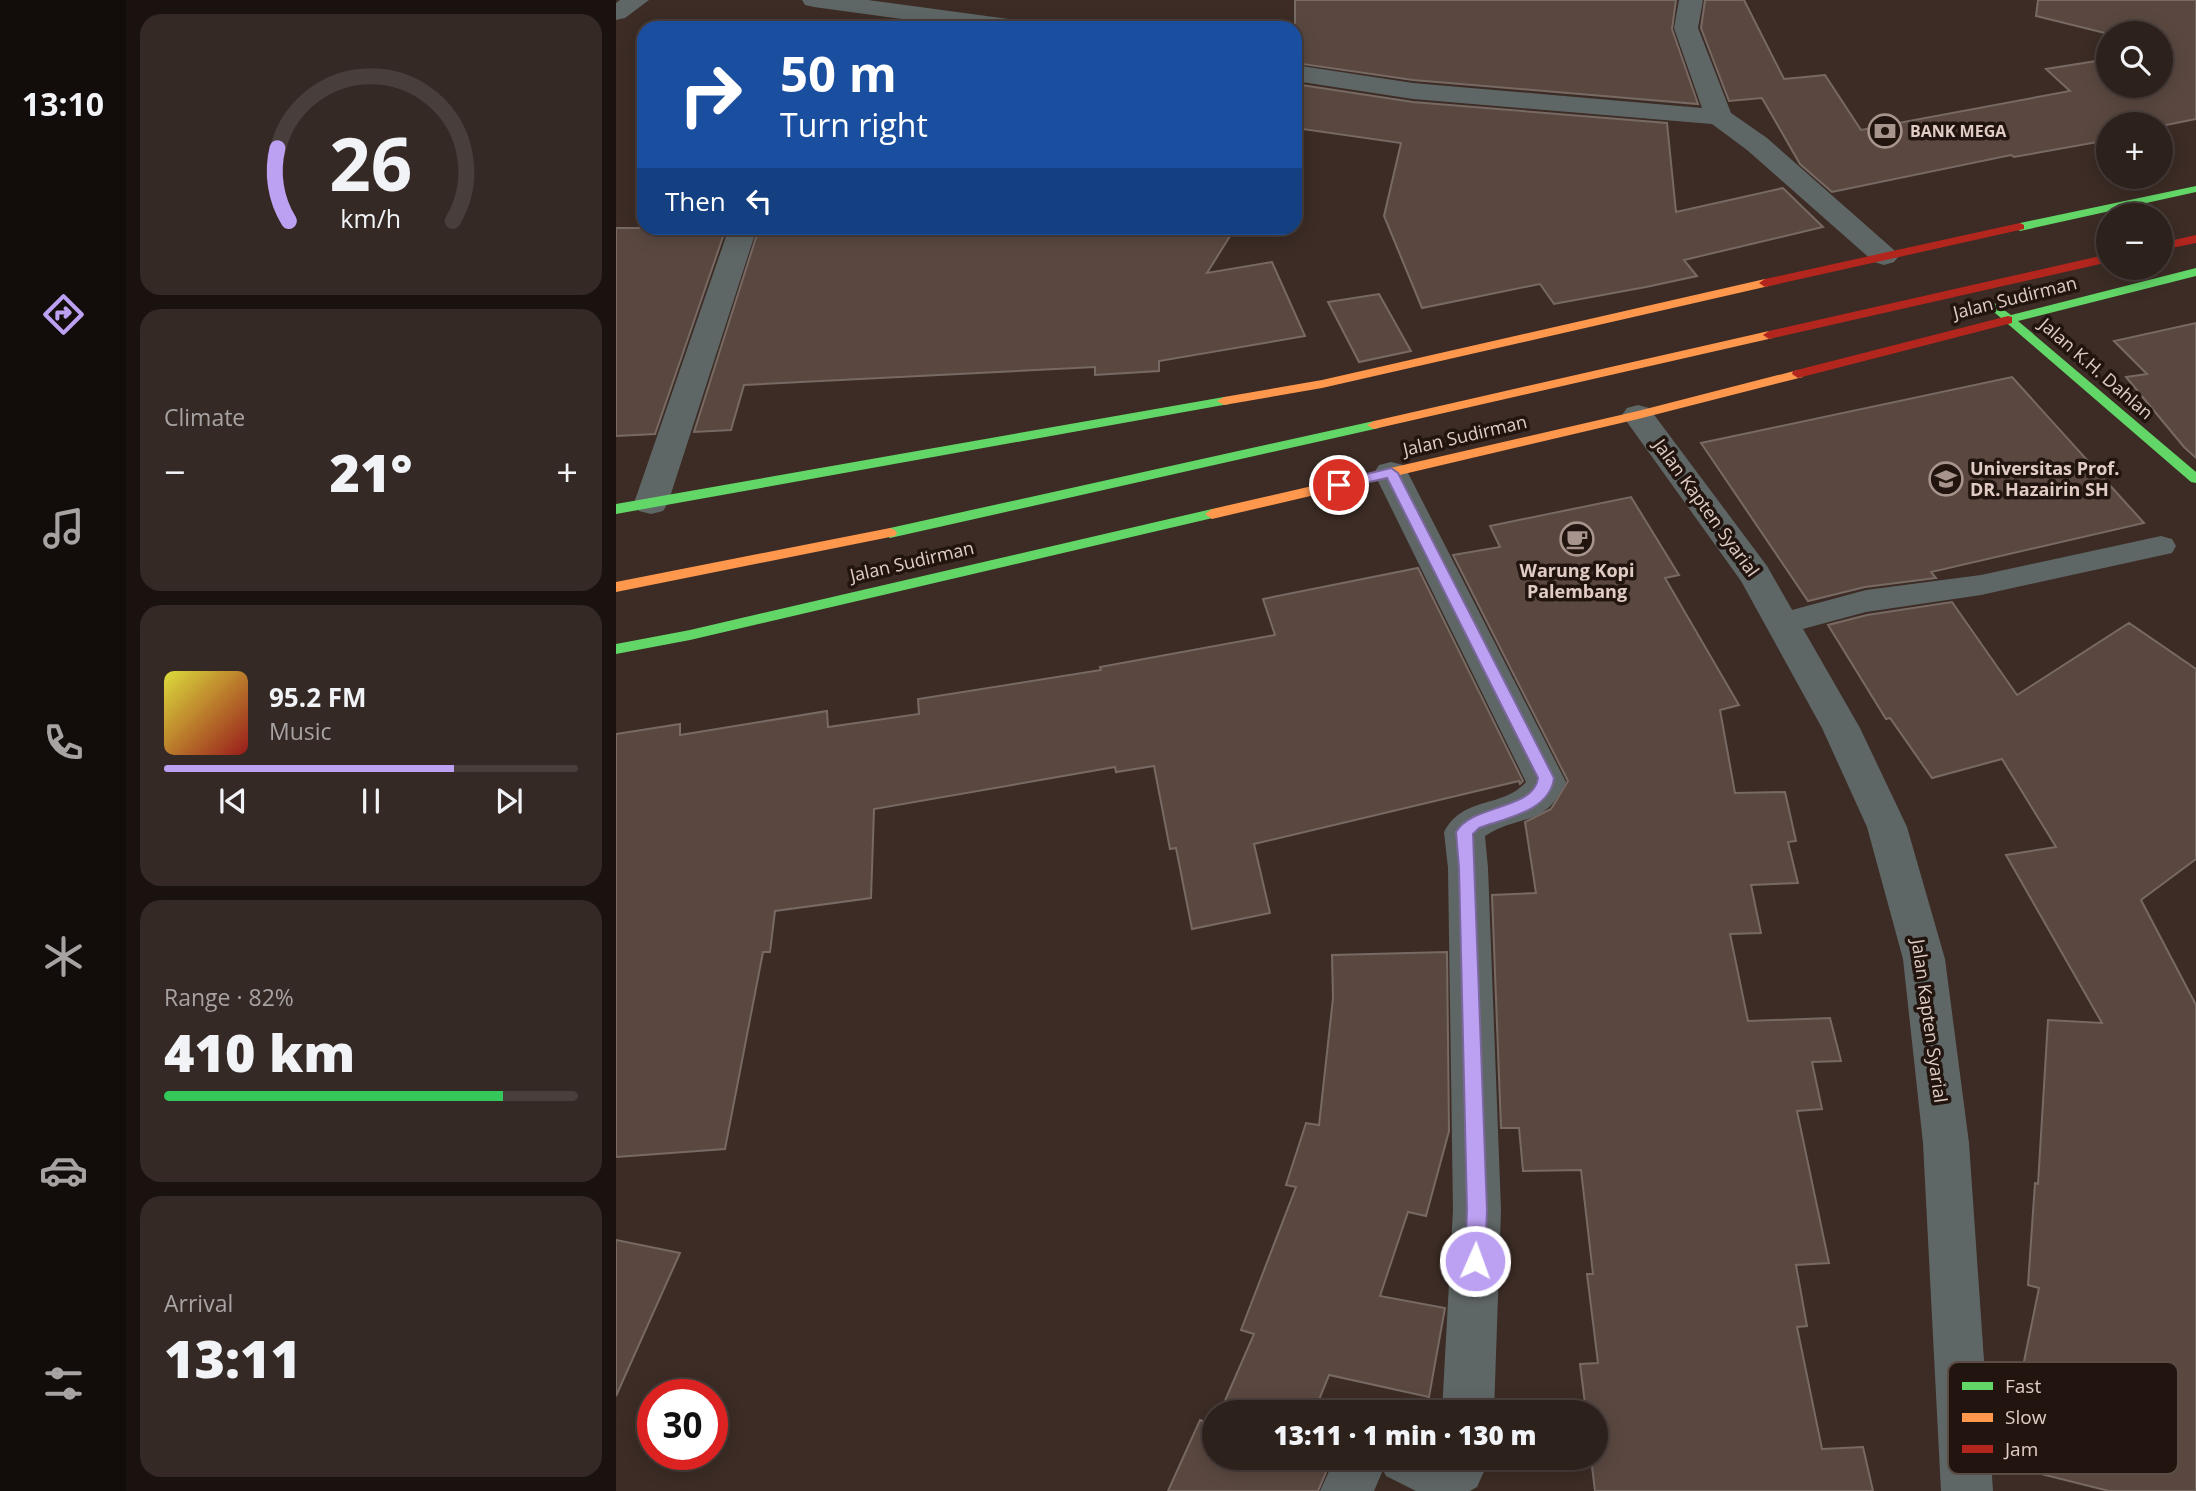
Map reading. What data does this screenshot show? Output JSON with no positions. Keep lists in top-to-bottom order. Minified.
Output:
{"streets":{"main road":["Jalan Sudirman","Jalan K.H. Dahlan"],"street":["Jalan Kapten Syarial"]},"crossings":[["Jalan Sudirman","Jalan K.H. Dahlan"],["Jalan Sudirman","Jalan Kapten Syarial"]],"places":{"bank":["BANK MEGA"],"school or university":["Universitas Prof. DR. Hazairin SH"],"cafe":["Warung Kopi Palembang"]},"legend":["Fast","Slow","Jam"],"page":{"tabs":"13:10","map_buttons":["+","−"],"turn":["50 m","Turn right"],"then":"Then","tile":["Climate",["Range · 82%","410 km"],["Arrival","13:11"]],"heat":["−","21°","+"],"song":["95.2 FM","Music"],"limit":"30","trip":"13:11 · 1 min · 130 m","gauge":["26","km/h"]}}
